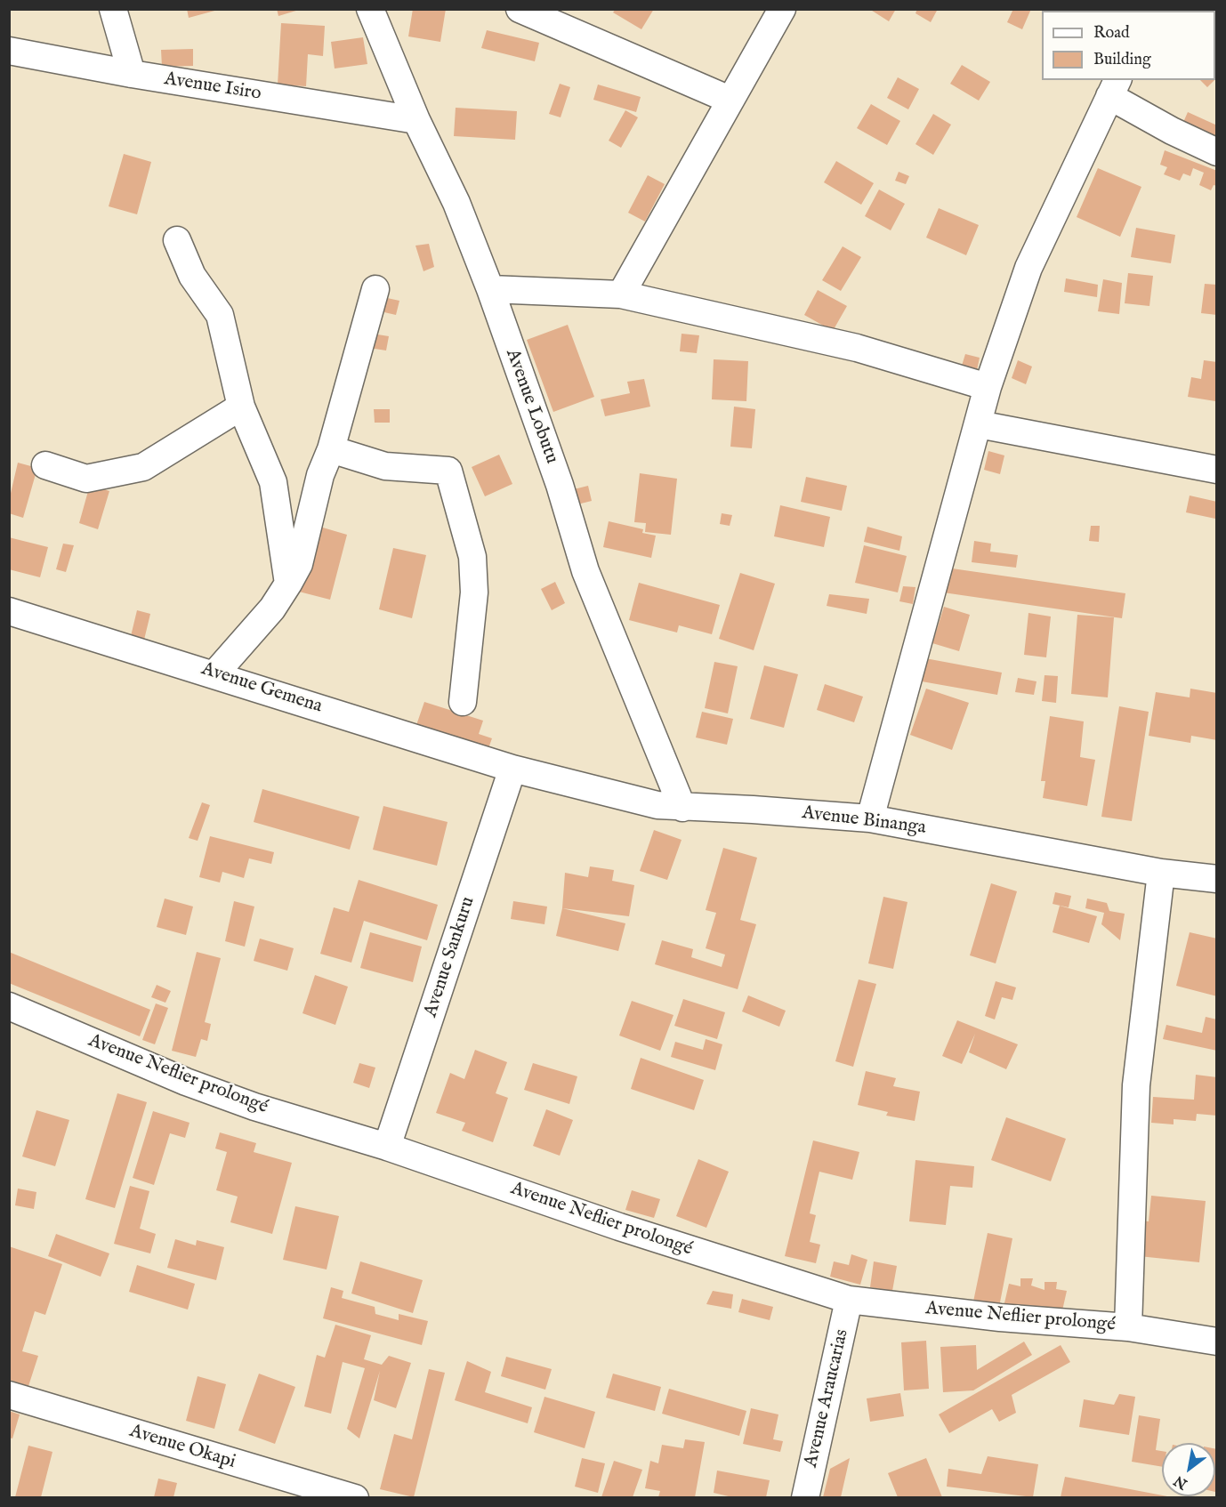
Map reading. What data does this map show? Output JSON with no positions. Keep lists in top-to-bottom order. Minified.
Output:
{"streets":{"street":["Avenue Isiro","Avenue Lobutu","Avenue Gemena","Avenue Binanga","Avenue Sankuru","Avenue Neflier prolongé","Avenue Araucarias","Avenue Okapi"]},"crossings":[["Avenue Isiro","Avenue Lobutu"],["Avenue Lobutu","Avenue Binanga"],["Avenue Gemena","Avenue Binanga"],["Avenue Gemena","Avenue Sankuru"],["Avenue Binanga","Avenue Sankuru"],["Avenue Sankuru","Avenue Neflier prolongé"],["Avenue Neflier prolongé","Avenue Araucarias"]],"legend":["Road","Building"],"north":"bottom left"}
